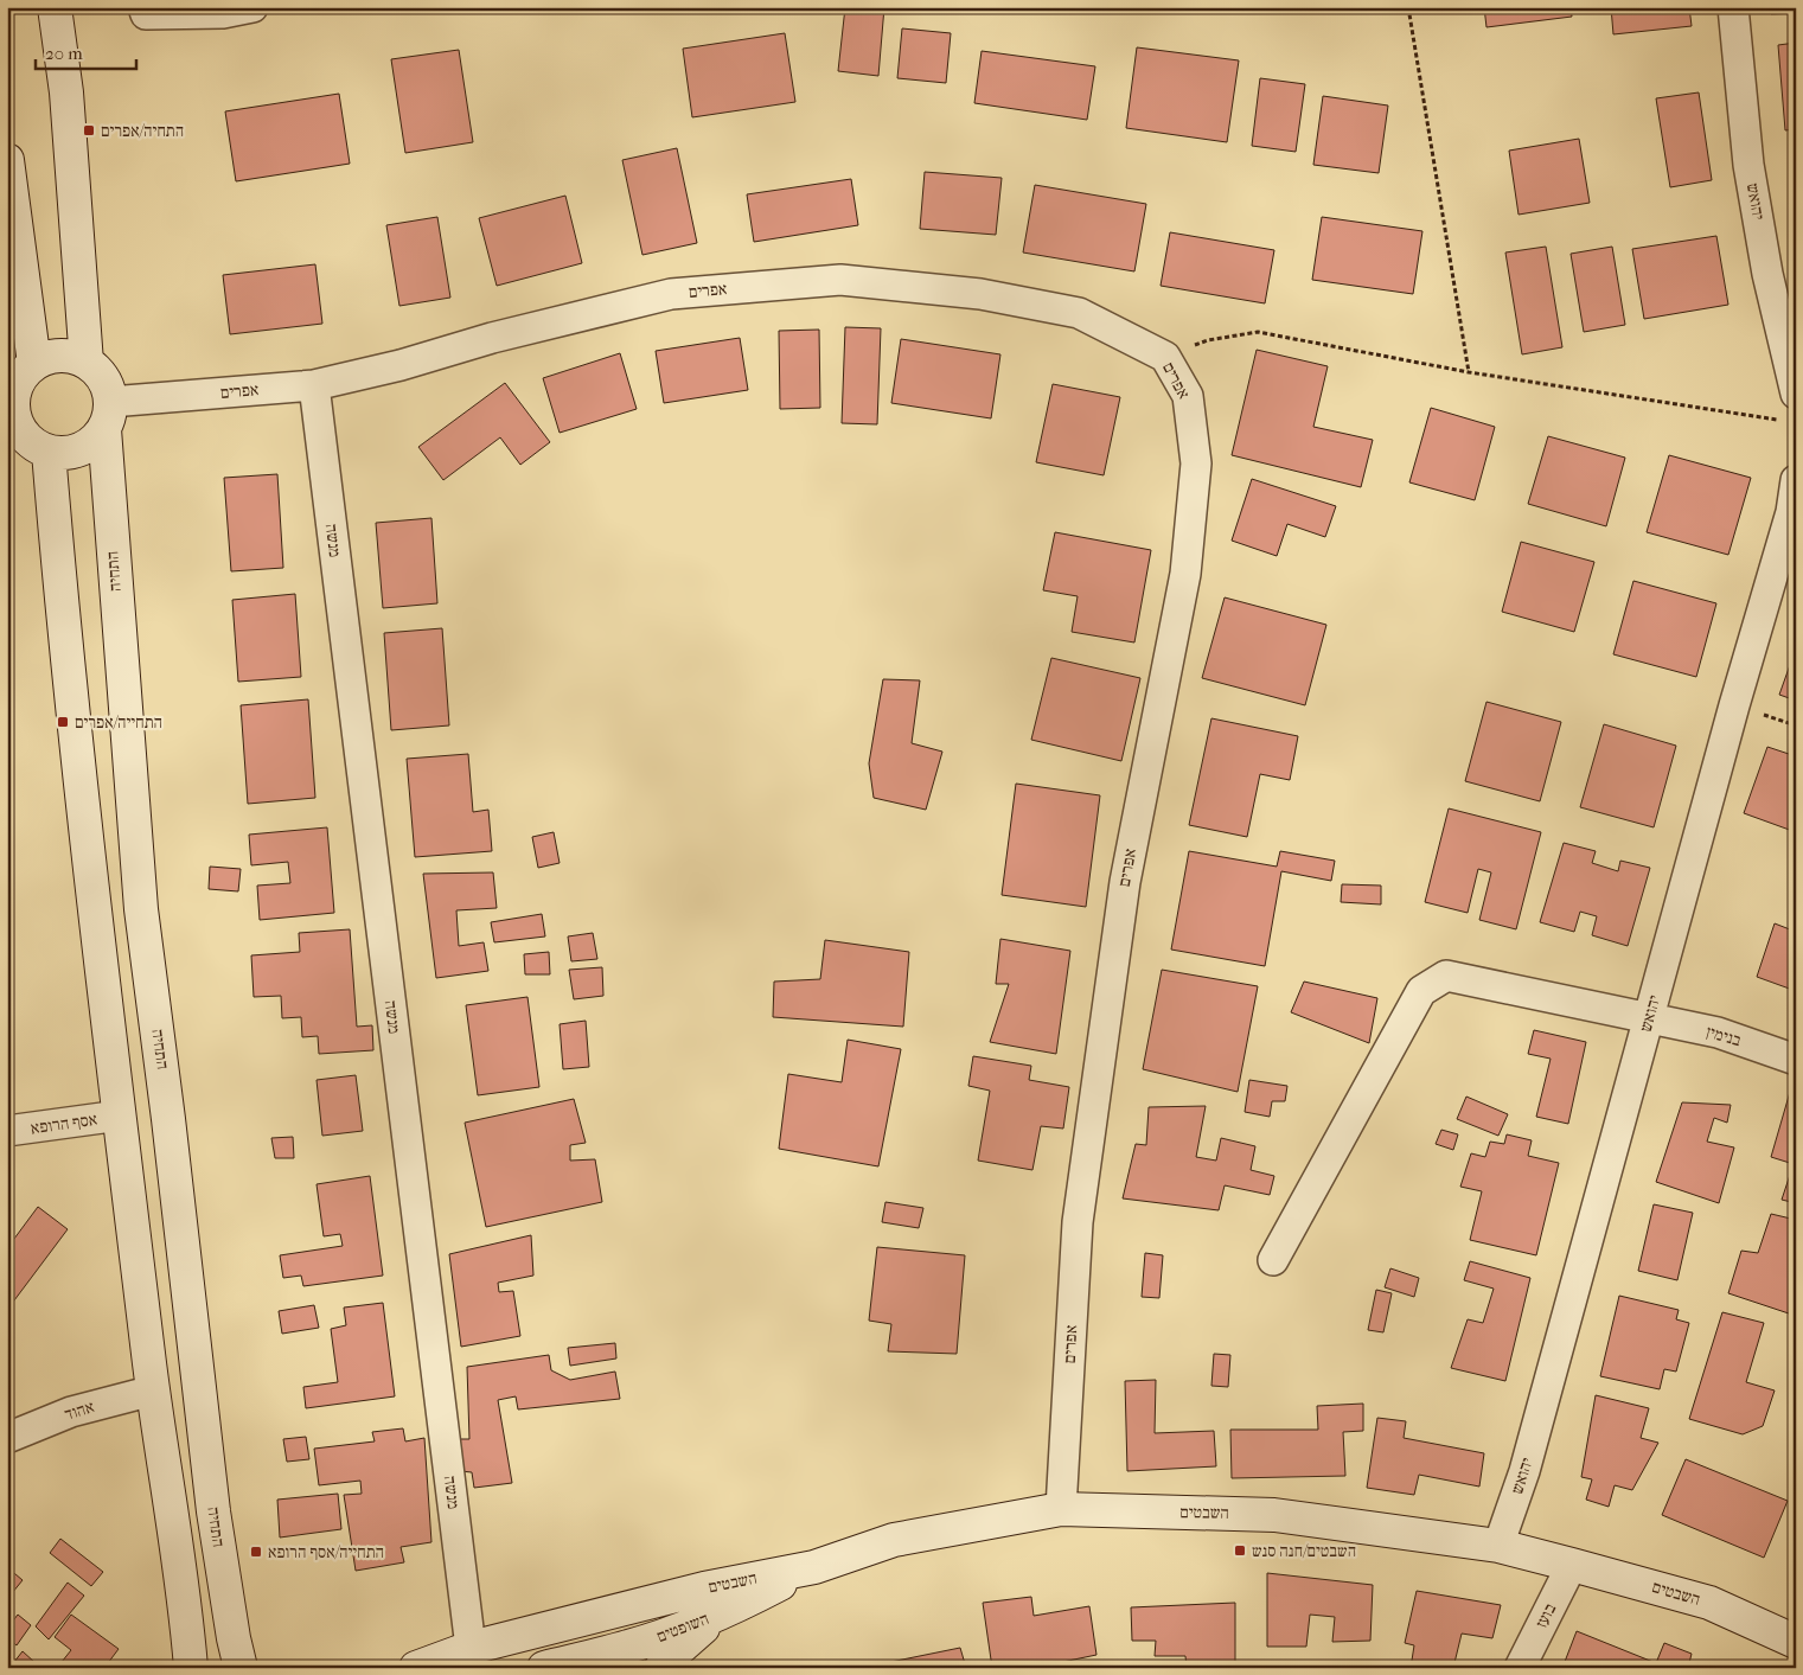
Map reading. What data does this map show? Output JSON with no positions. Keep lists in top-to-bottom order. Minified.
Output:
{"streets":{"street":["יהואש","אפרים","מנשה","התחיה","בנימין","אסף הרופא","אהוד","השבטים","בועז","השופטים"]},"crossings":[["יהואש","בנימין"],["יהואש","השבטים"],["אפרים","מנשה"],["אפרים","התחיה"],["אפרים","השבטים"],["השבטים","בועז"],["השבטים","השופטים"]],"places":{"transit":["התחיה/אפרים","התחייה/אפרים","השבטים/חנה סנש","התחייה/אסף הרופא"]},"scale_bar":"20 m"}
